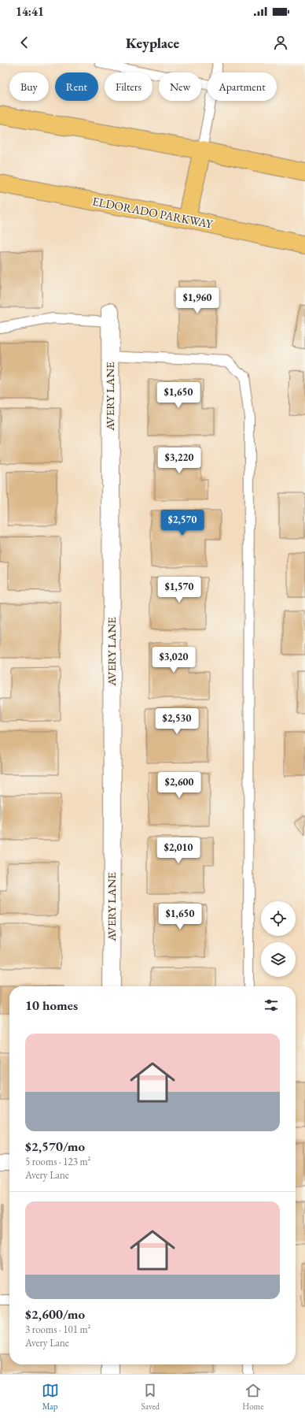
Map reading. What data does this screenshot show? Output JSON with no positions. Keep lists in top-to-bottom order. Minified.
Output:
{"streets":{"main road":["ELDORADO PARKWAY"],"street":["AVERY LANE"]},"page":{"status":"14:41","header":"Keyplace","chip":["Buy","Rent","Filters","New","Apartment"],"price":["$1,960","$1,650","$3,220","$2,570","$1,570","$3,020","$2,530","$2,600","$2,010","$1,650"],"heading":"10 homes","list":[{"name":"$2,570/mo","note":"5 rooms · 123 m² · Avery Lane"},{"name":"$2,600/mo","note":"3 rooms · 101 m² · Avery Lane"}],"tabs":["Map","Saved","Home"]}}
